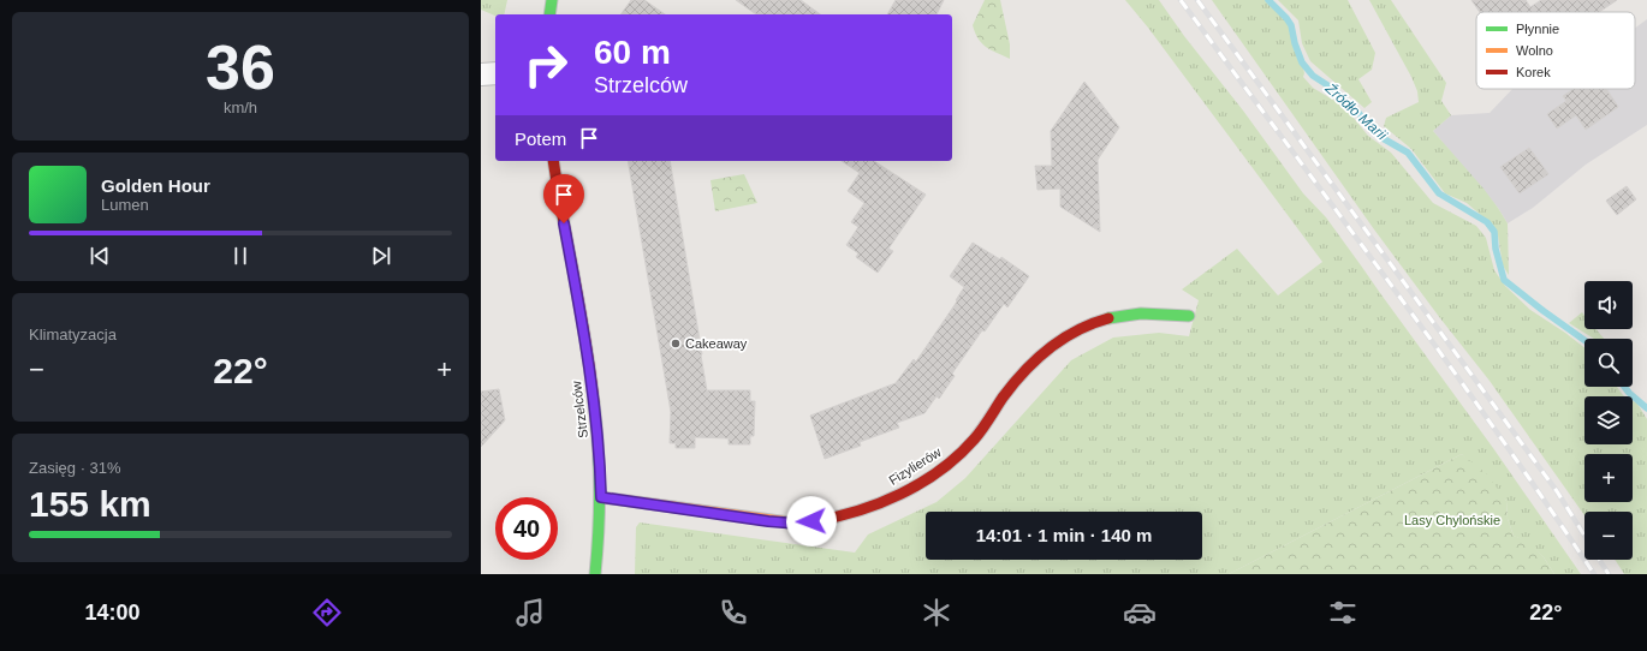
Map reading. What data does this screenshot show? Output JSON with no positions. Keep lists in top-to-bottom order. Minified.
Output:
{"streets":{"street":["Strzelców","Fizylierów"]},"crossings":[["Strzelców","Fizylierów"]],"water":["Źródło Marii"],"parks":["Lasy Chylońskie"],"places":["Cakeaway"],"legend":["Płynnie","Wolno","Korek"],"page":{"tile":[["36","km/h"],"Klimatyzacja",["Zasięg · 31%","155 km"]],"turn":["60 m","Strzelców"],"then":"Potem","song":["Golden Hour","Lumen"],"map_buttons":["+","−"],"heat":["−","22°","+"],"limit":"40","trip":"14:01 · 1 min · 140 m","tabs":["14:00","22°"]}}
